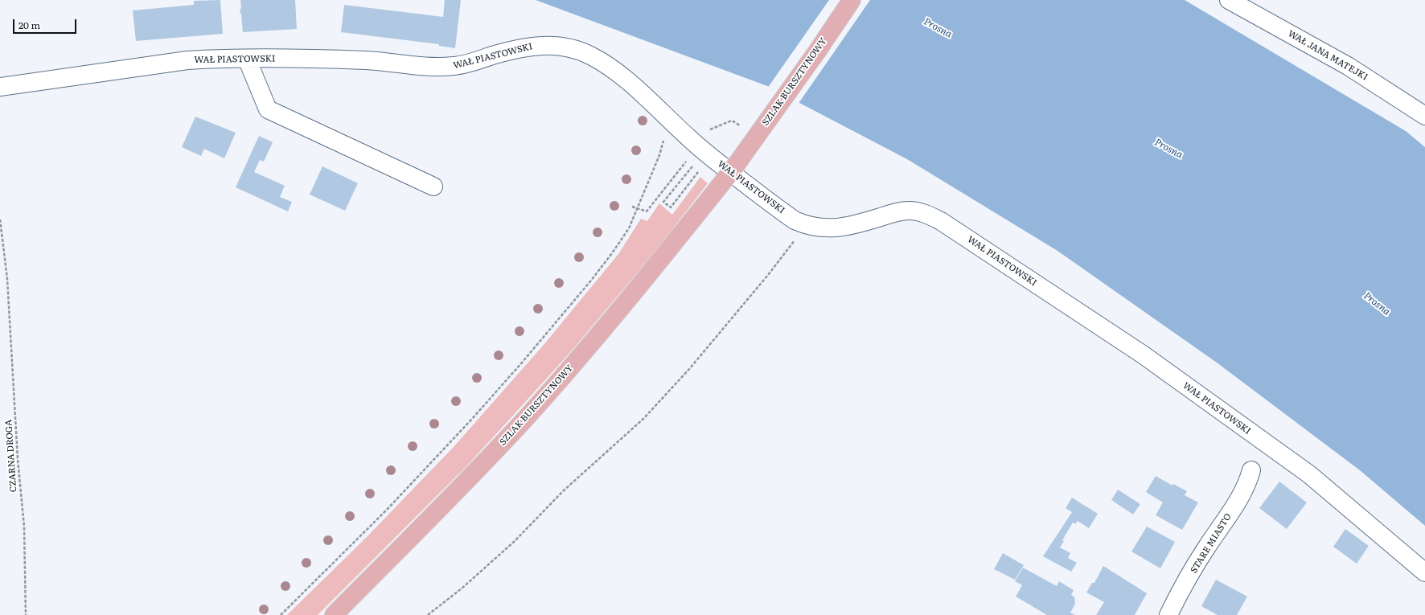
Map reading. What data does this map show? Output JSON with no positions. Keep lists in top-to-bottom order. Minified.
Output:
{"streets":{"main road":["SZLAK BURSZTYNOWY"],"street":["WAŁ JANA MATEJKI","WAŁ PIASTOWSKI","STARE MIASTO"],"path":["CZARNA DROGA"]},"water":["Prosna"],"scale_bar":"20 m"}
